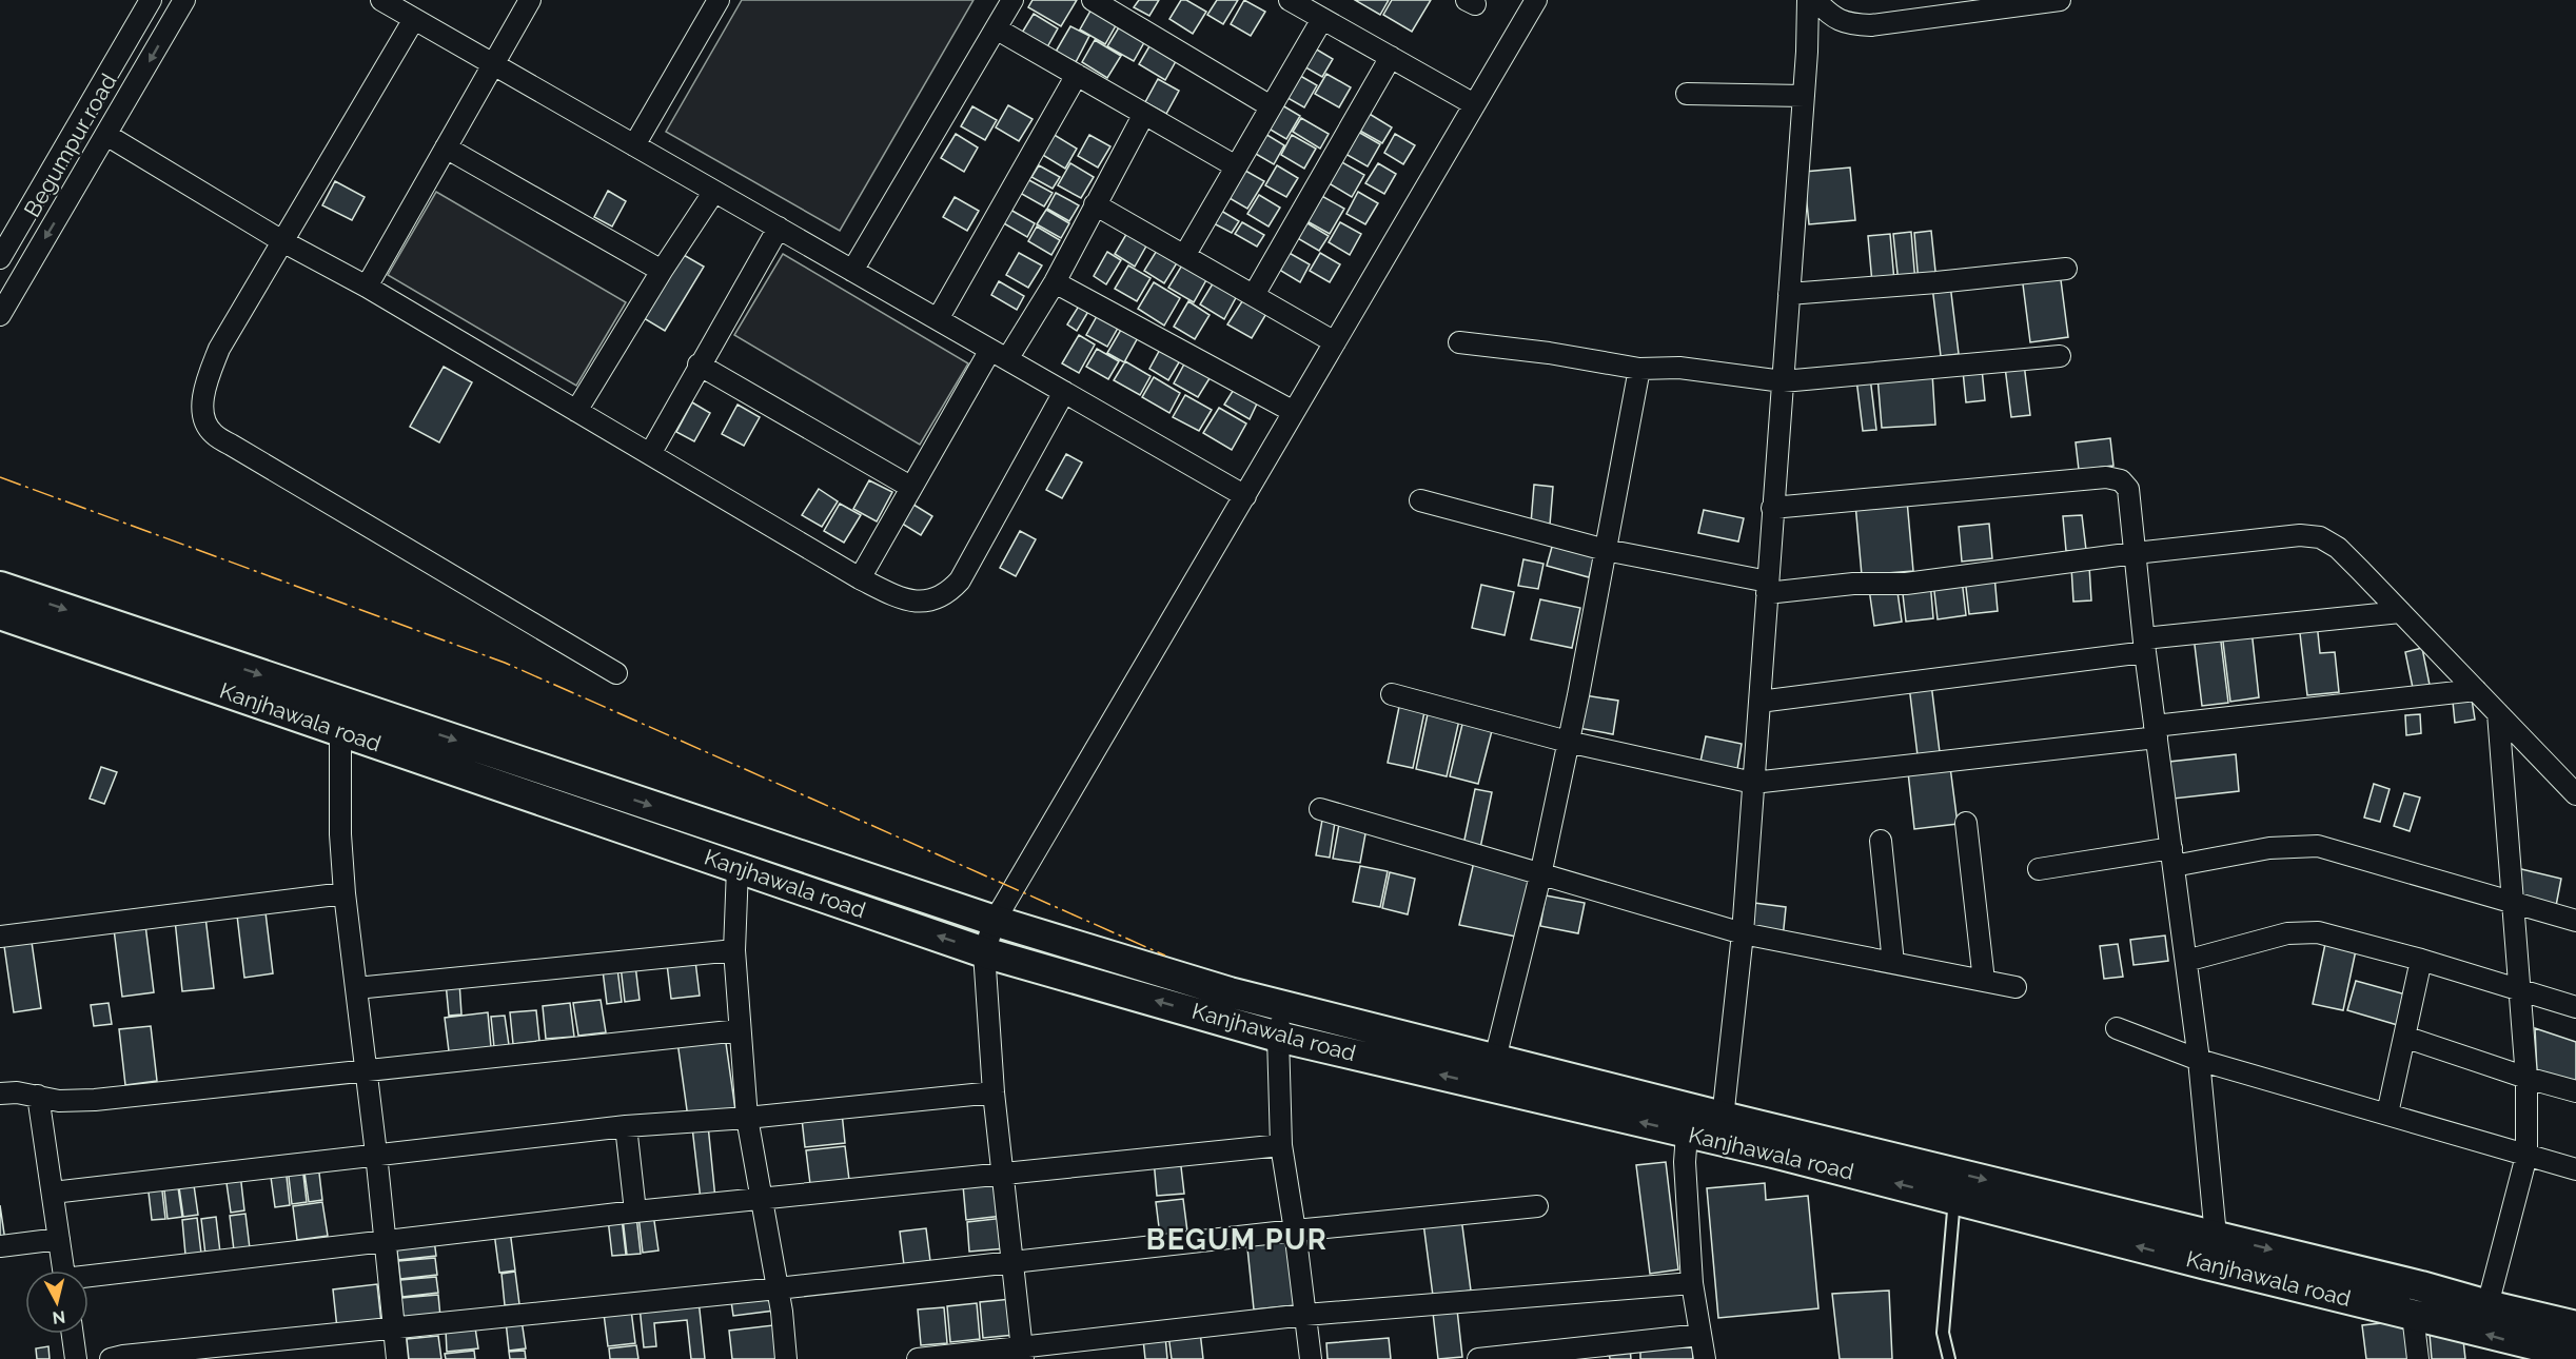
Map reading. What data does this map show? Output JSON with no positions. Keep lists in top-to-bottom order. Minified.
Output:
{"streets":{"main road":["Kanjhawala road"],"street":["Begumpur road"]},"districts":["BEGUM PUR"],"north":"bottom"}
